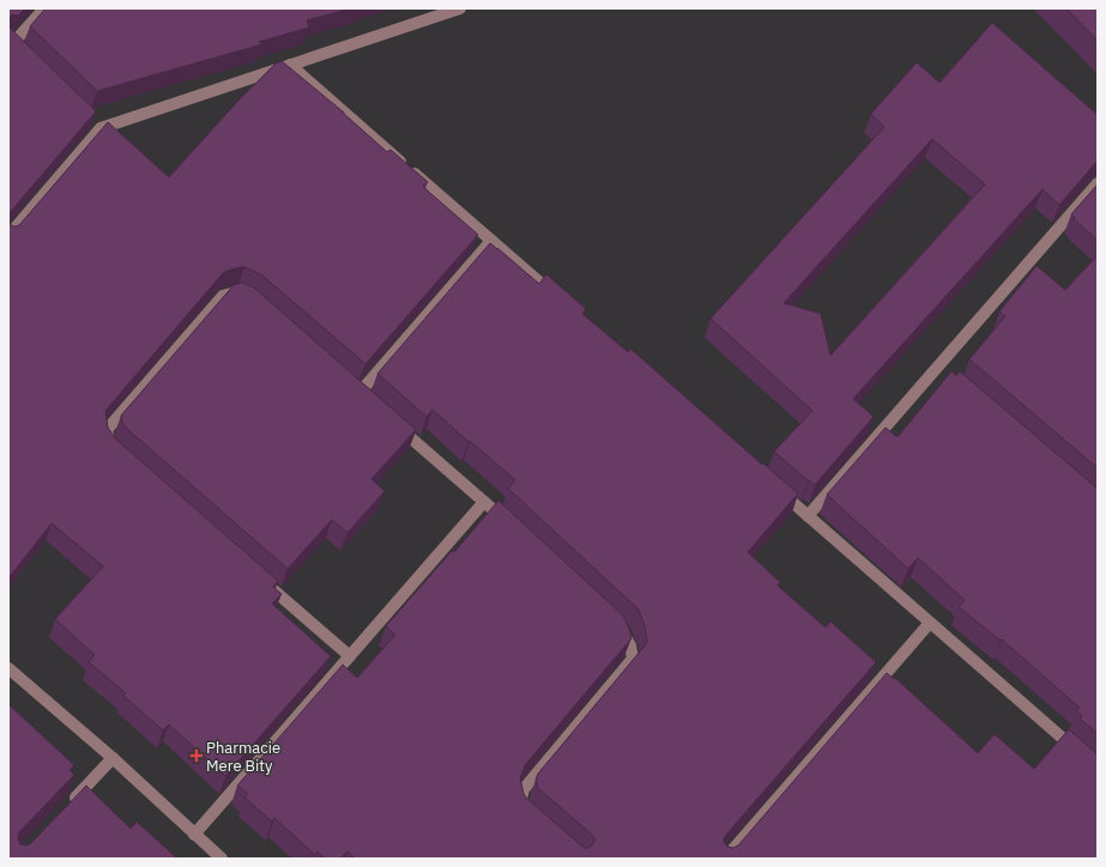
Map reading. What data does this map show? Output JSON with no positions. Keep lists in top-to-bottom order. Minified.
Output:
{"places":{"health":["Pharmacie Mere Bity"]}}
